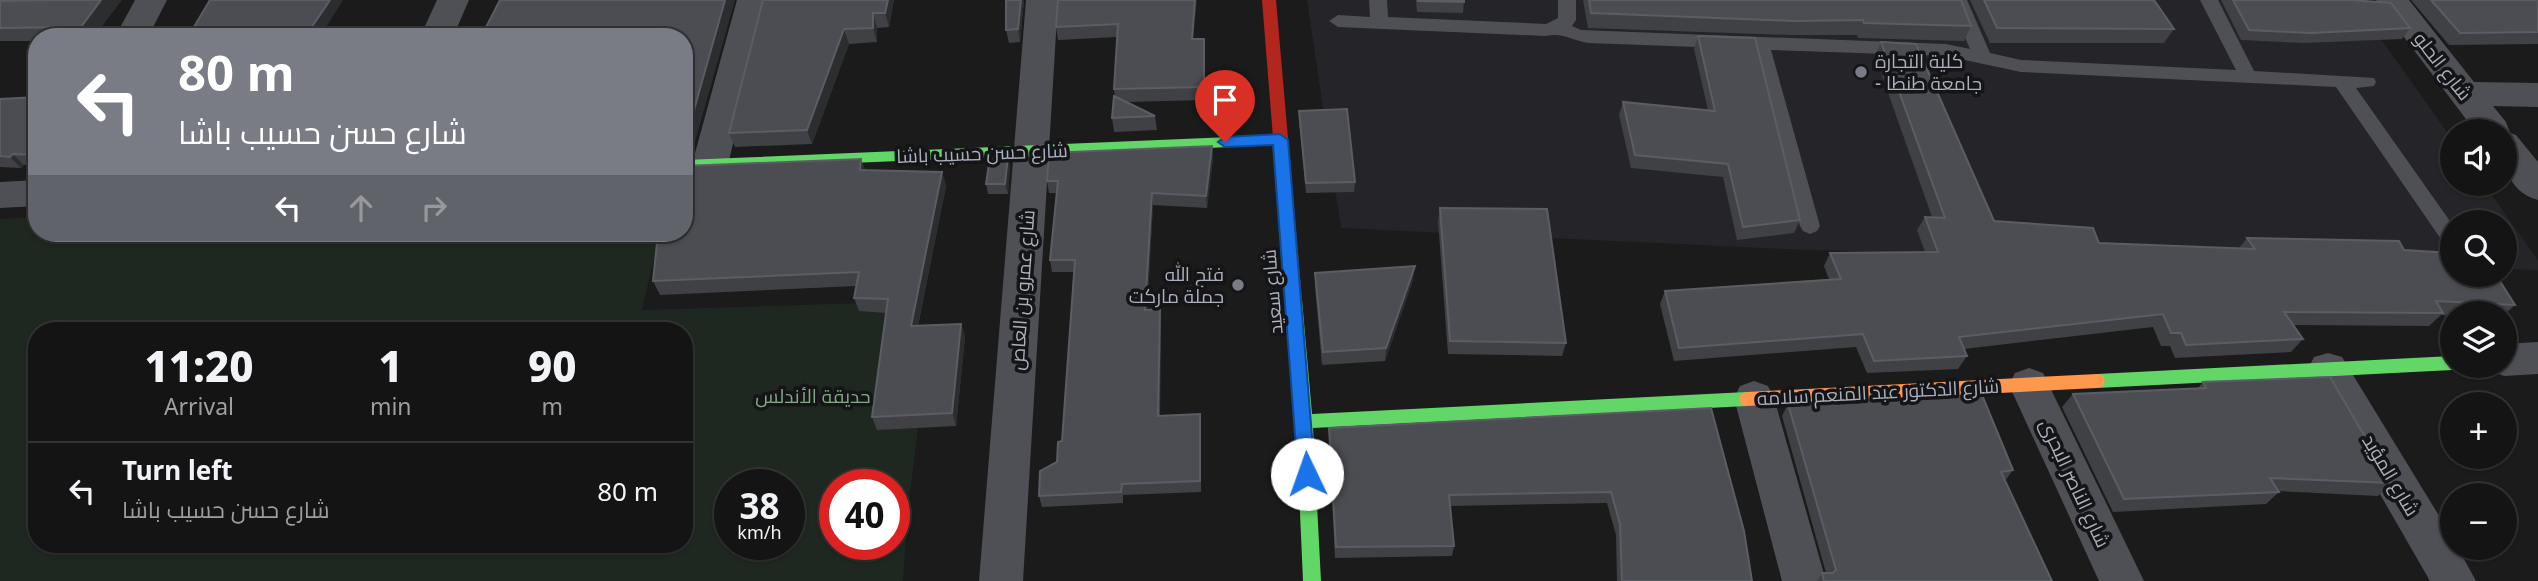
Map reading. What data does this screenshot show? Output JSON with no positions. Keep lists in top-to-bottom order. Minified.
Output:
{"streets":{"street":["شارع الحلو","شارع حسن حسيب باشا","شارع عمرو بن العاص","شارع سعيد","شارع الدكتور عبد المنعم سلامه","شارع المؤيد","شارع الناصر البحرى"]},"crossings":[["شارع حسن حسيب باشا","شارع عمرو بن العاص"],["شارع حسن حسيب باشا","شارع سعيد"],["شارع سعيد","شارع الدكتور عبد المنعم سلامه"],["شارع الدكتور عبد المنعم سلامه","شارع المؤيد"],["شارع الدكتور عبد المنعم سلامه","شارع الناصر البحرى"]],"parks":["حديقة الأندلس"],"places":["كلية التجارة - جامعة طنطا","فتح الله جملة ماركت"],"page":{"turn":["80 m","شارع حسن حسيب باشا"],"map_buttons":["+","−"],"eta":["11:20","Arrival","1","min","90","m"],"list":[{"name":"Turn left","note":"شارع حسن حسيب باشا","value":"80 m"}],"speed":"38 km/h","limit":"40"}}
